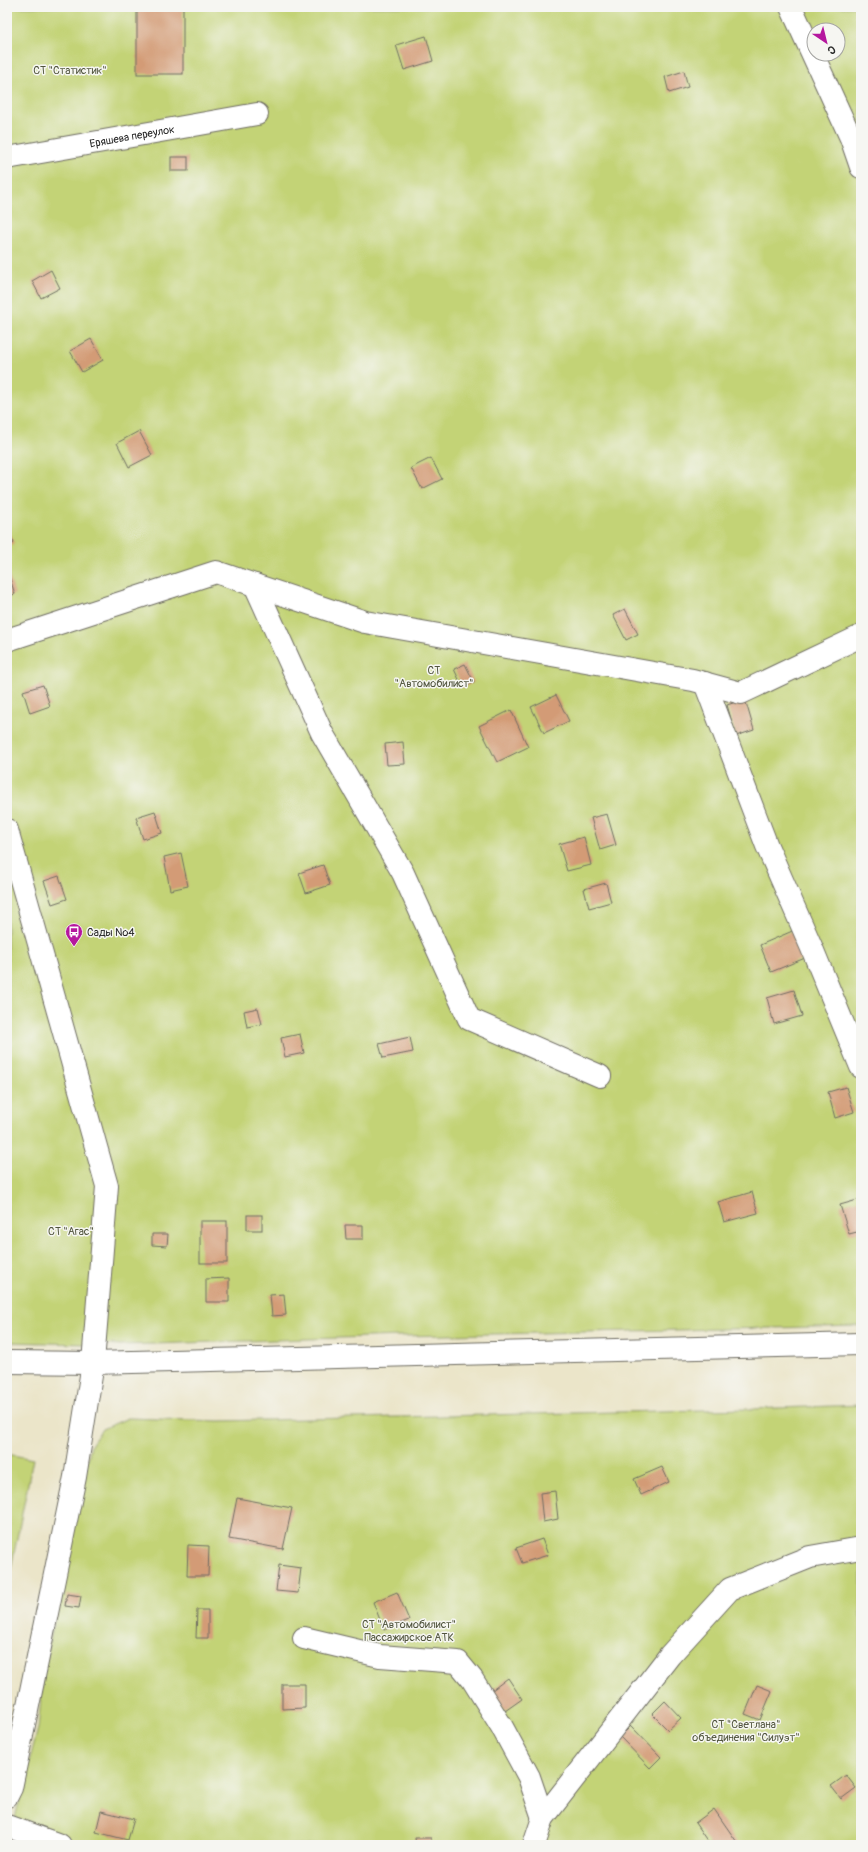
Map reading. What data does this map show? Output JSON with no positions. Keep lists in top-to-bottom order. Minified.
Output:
{"streets":{"street":["Еряшева переулок"]},"parks":["СТ \"Статистик\"","СТ \"Автомобилист\"","СТ \"Агас\"","СТ \"Автомобилист\" Пассажирское АТК","СТ \"Светлана\" объединения \"Силуэт\""],"places":{"bus stop":["Сады №4"]},"north":"bottom right"}
